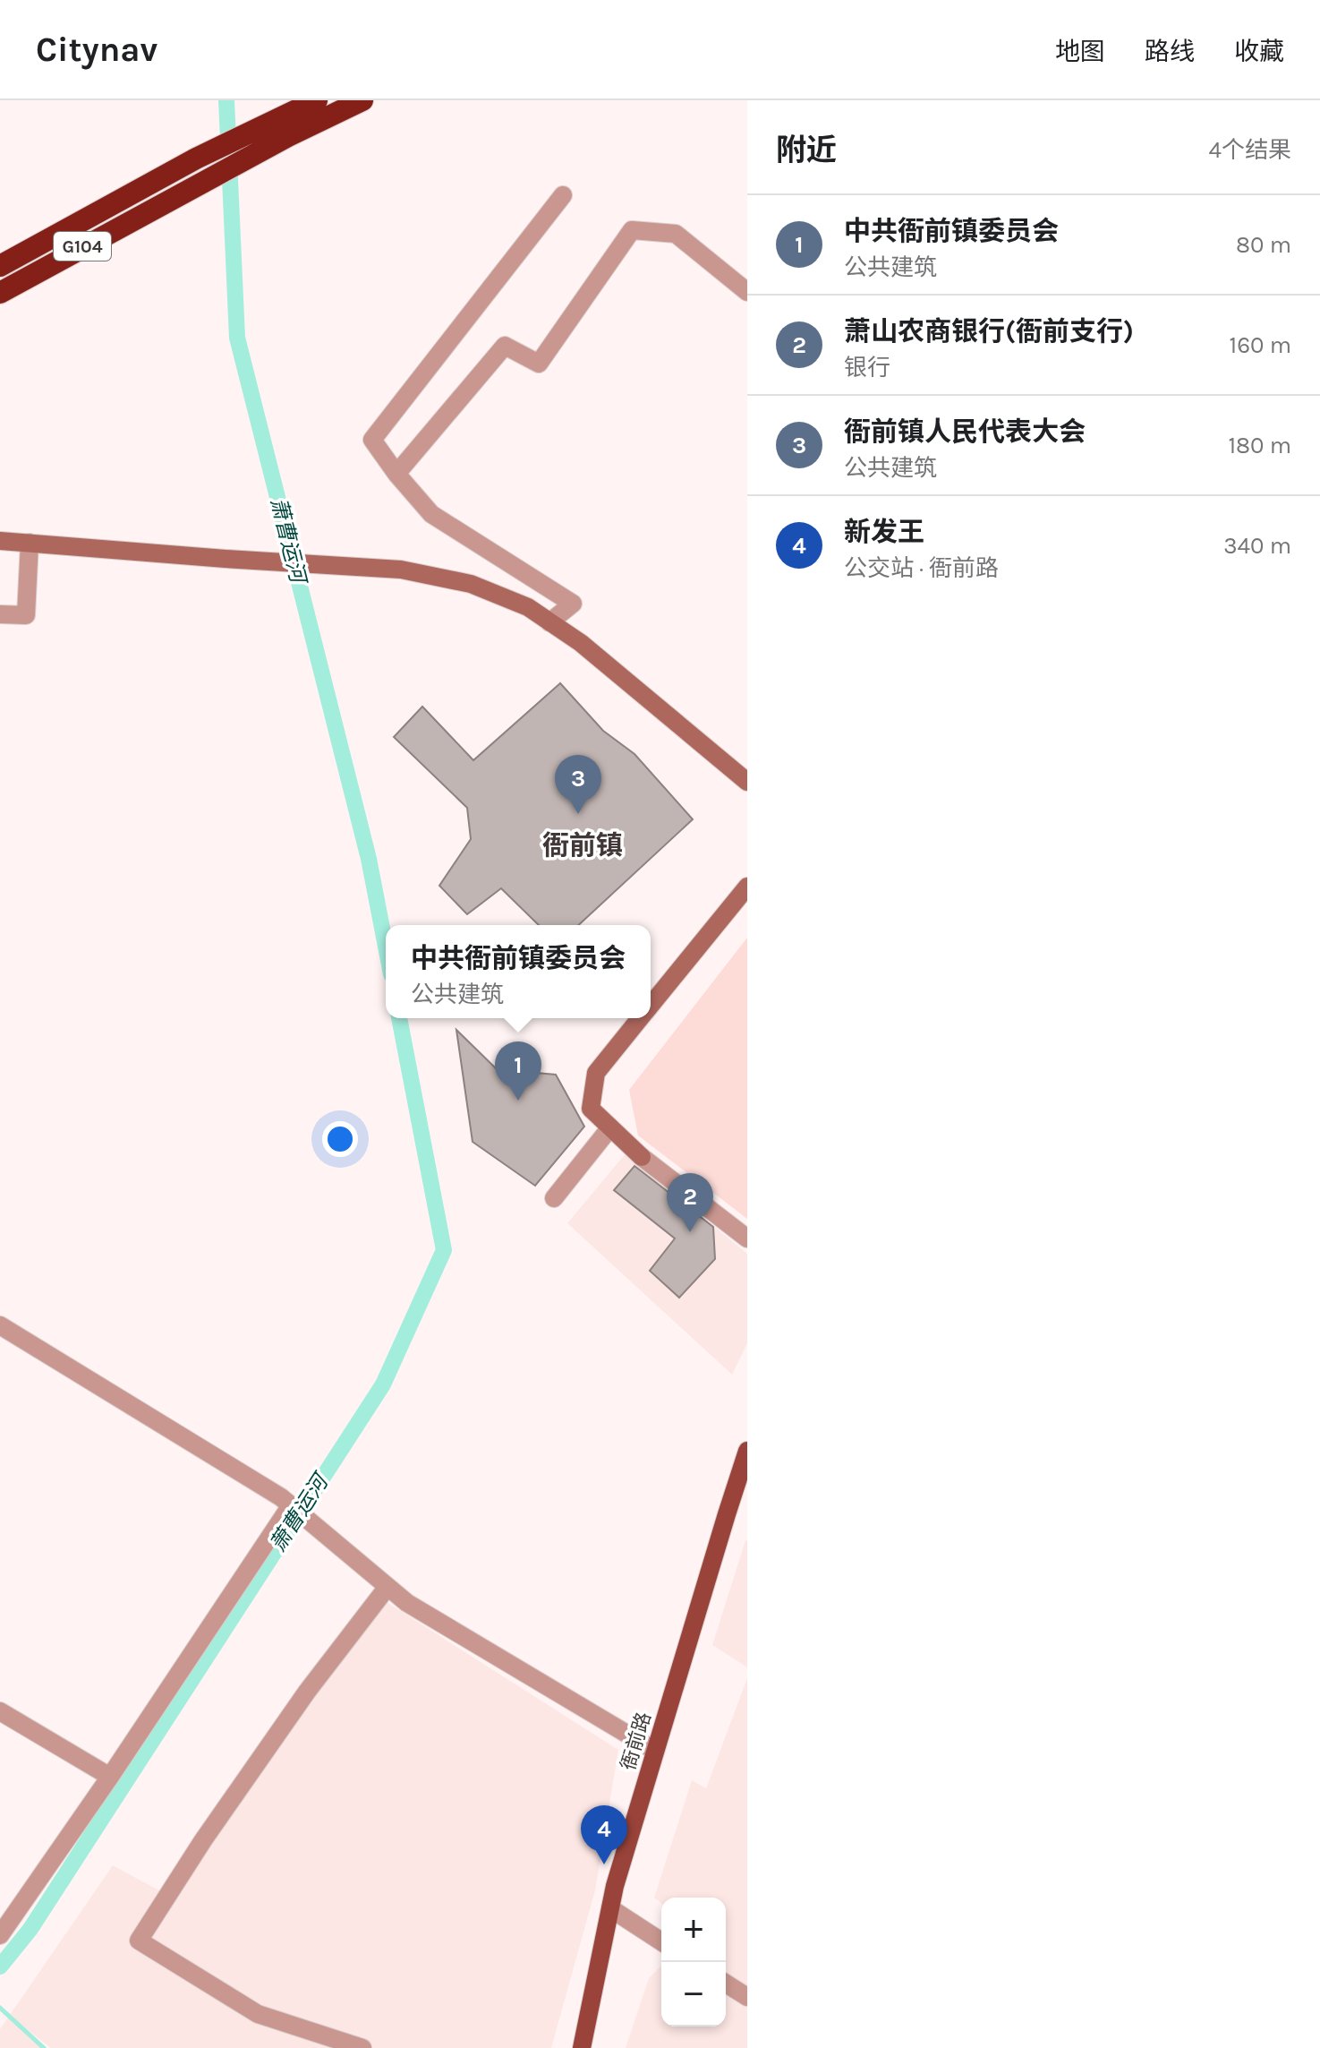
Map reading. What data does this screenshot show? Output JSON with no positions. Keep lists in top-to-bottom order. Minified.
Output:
{"streets":{"highway":["G104"],"main road":["衙前路"]},"districts":["衙前镇"],"water":["萧曹运河"],"page":{"header":"Citynav","nav":["地图","路线","收藏"],"heading":["附近","4个结果"],"list":[{"mark":"1","name":"中共衙前镇委员会","note":"公共建筑","value":"80 m"},{"mark":"2","name":"萧山农商银行(衙前支行)","note":"银行","value":"160 m"},{"mark":"3","name":"衙前镇人民代表大会","note":"公共建筑","value":"180 m"},{"mark":"4","name":"新发王","note":"公交站 · 衙前路","value":"340 m"}],"pins":["3","1","2","4"],"popup":["中共衙前镇委员会","公共建筑"],"map_buttons":["+","−"]}}
